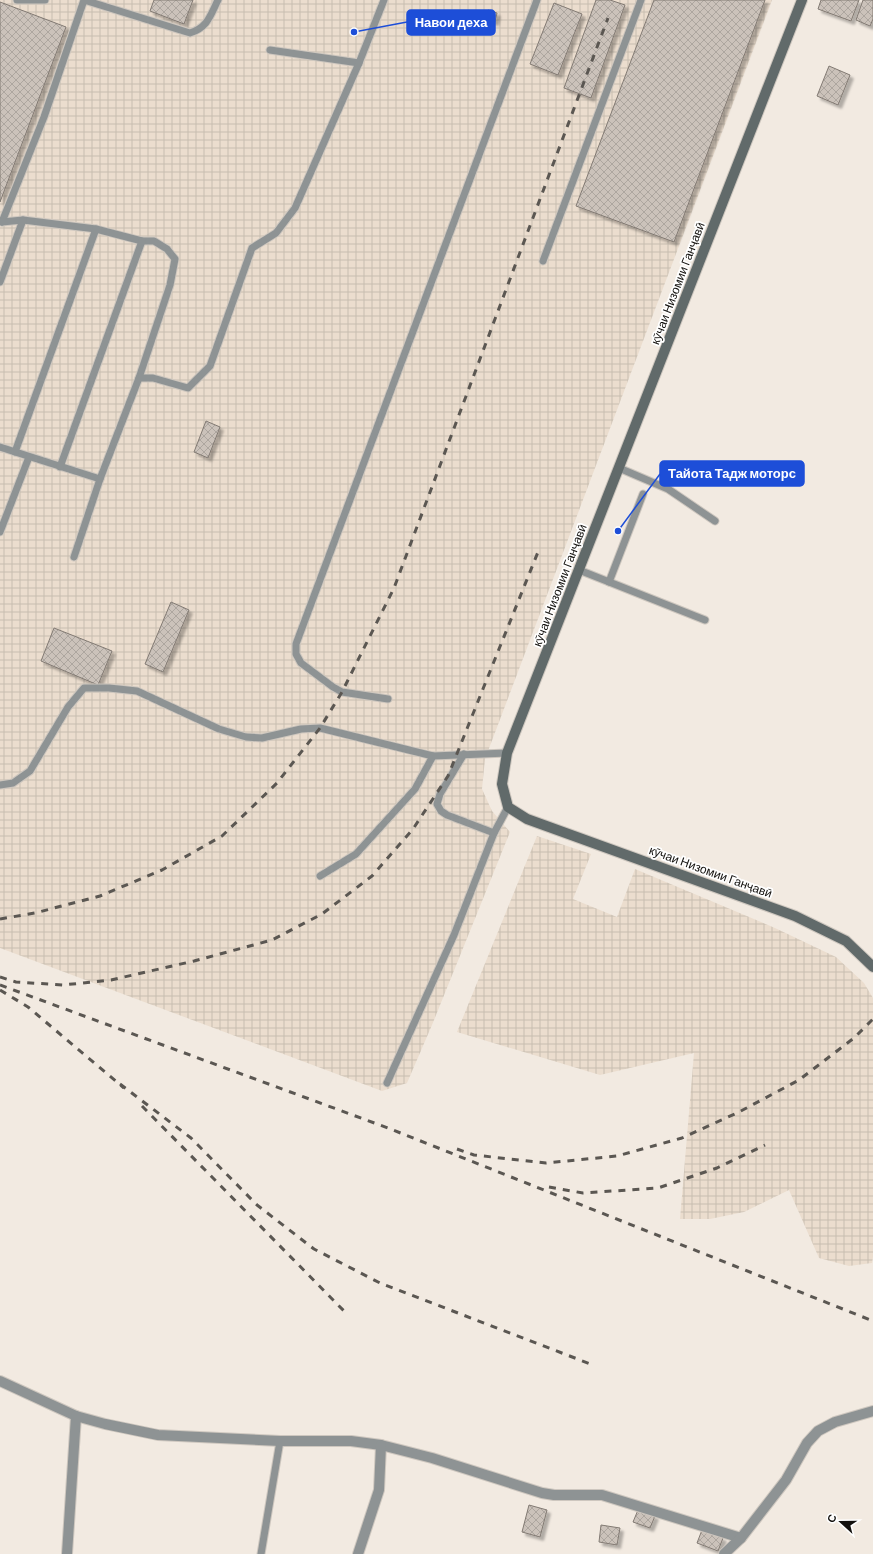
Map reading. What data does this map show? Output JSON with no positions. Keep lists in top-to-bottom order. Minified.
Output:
{"streets":{"main road":["кӯчаи Низомии Ганҷавӣ"]},"places":["Навои деха","Тайота Тадж моторс"],"north":"left"}
